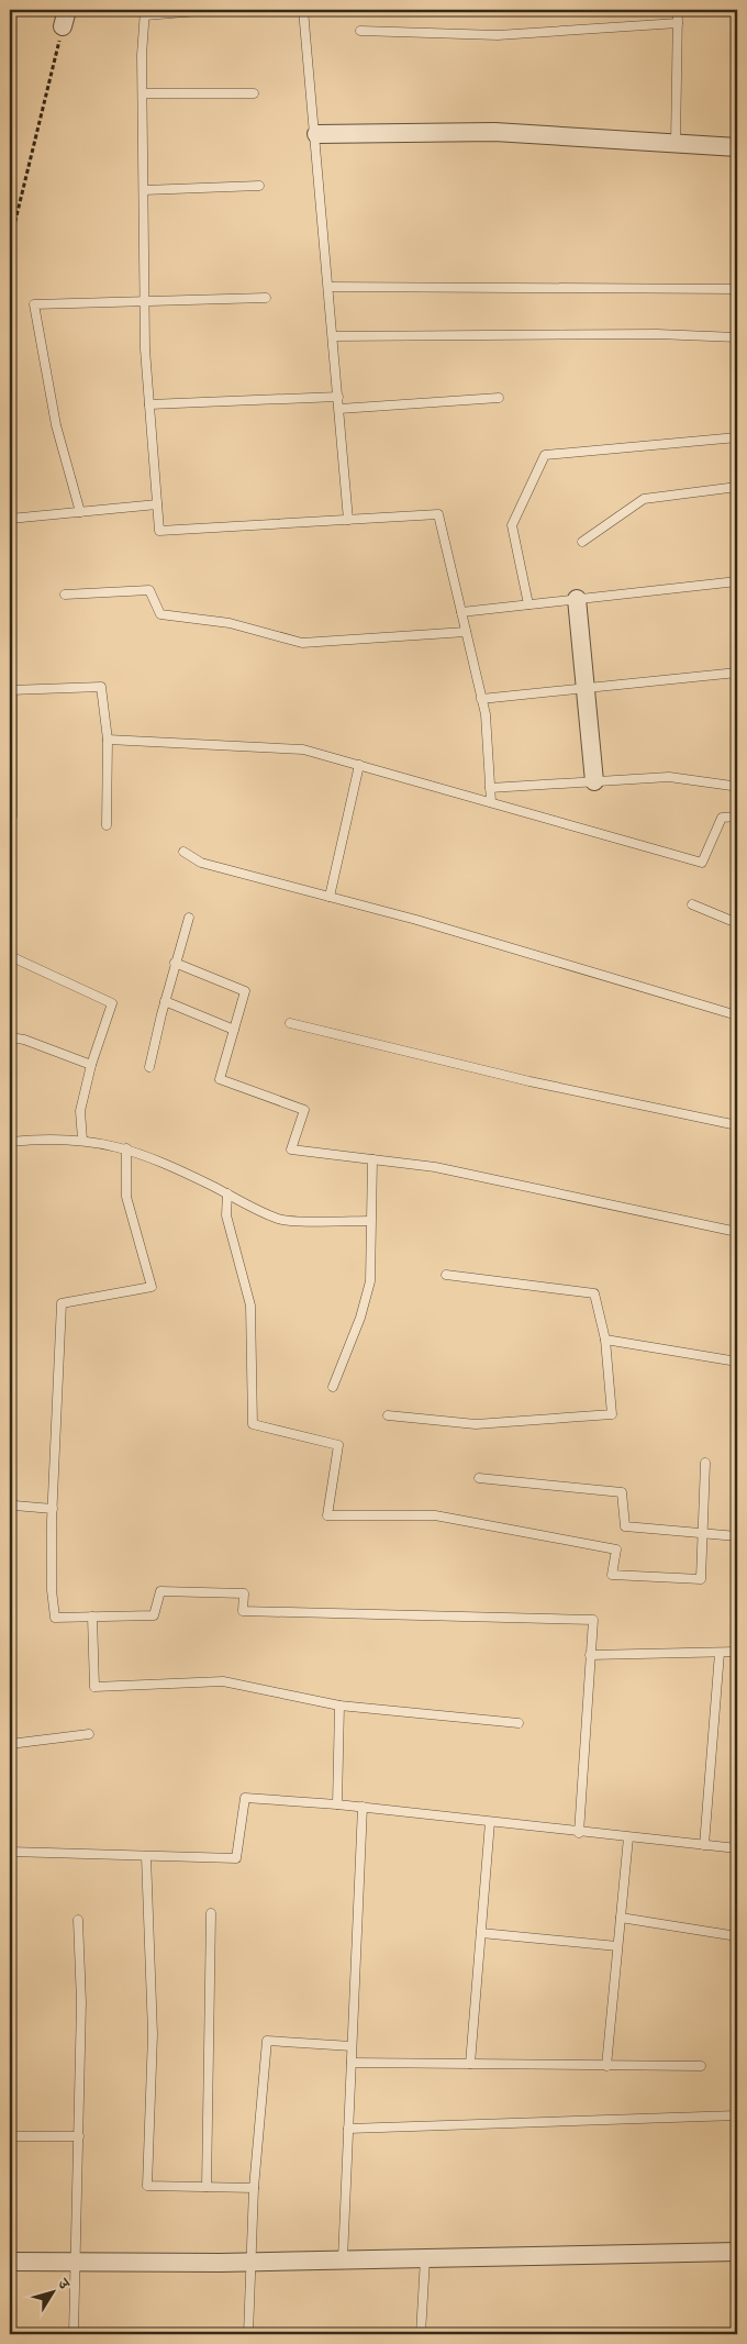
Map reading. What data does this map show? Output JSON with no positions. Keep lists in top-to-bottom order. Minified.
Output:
{"north":"top right"}
